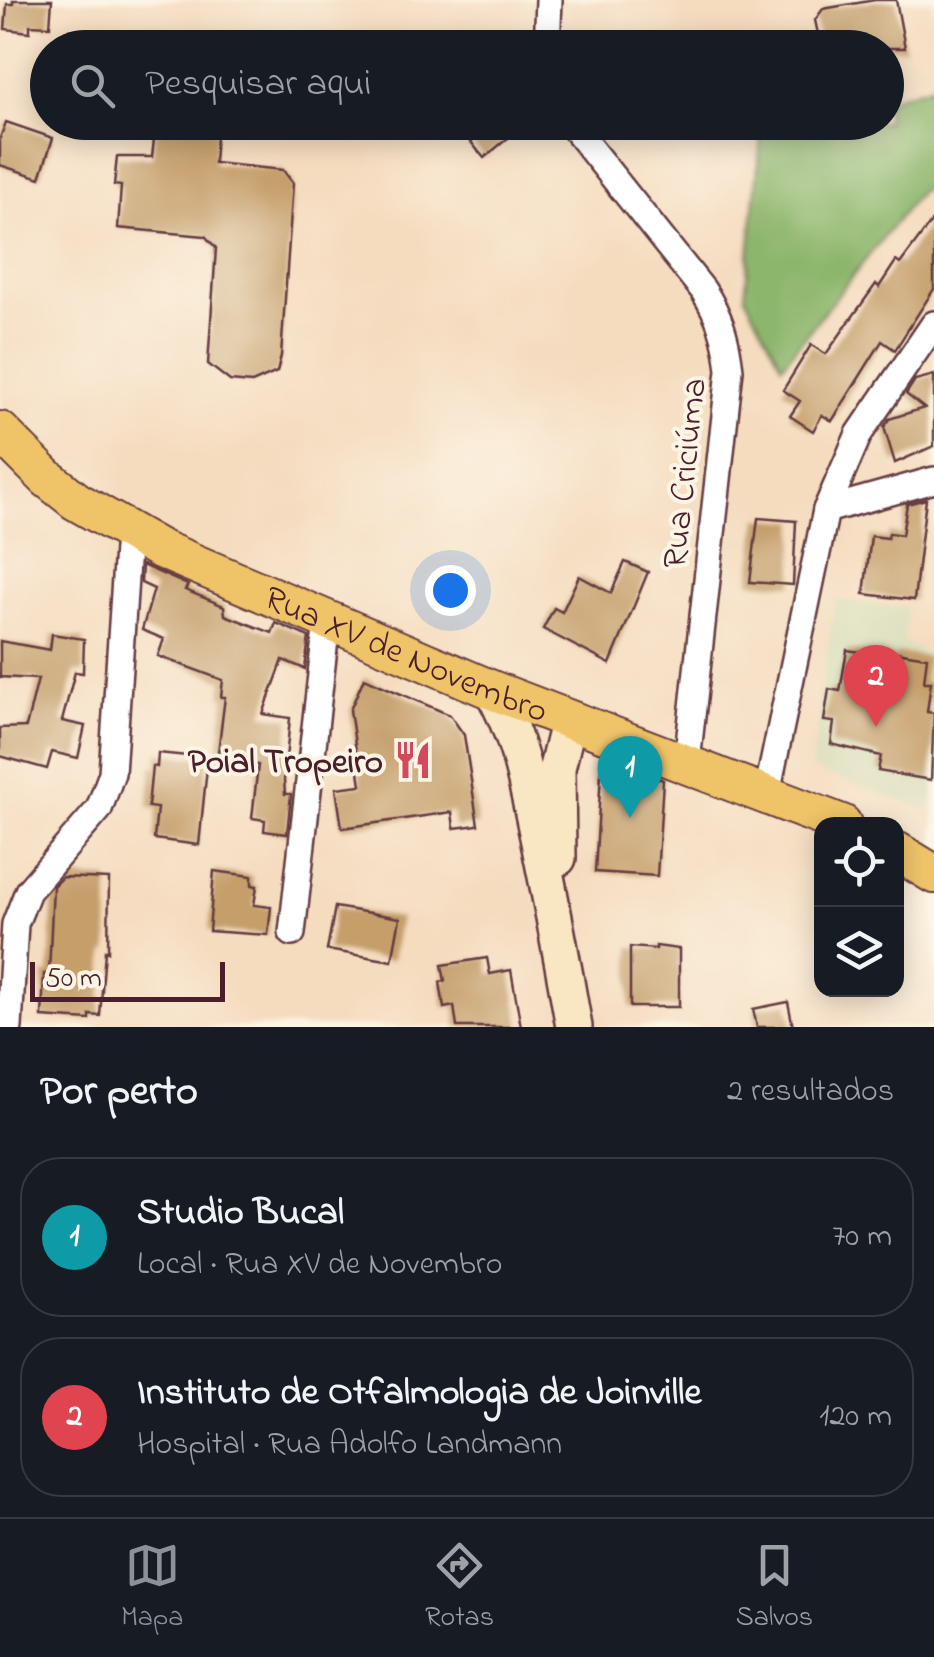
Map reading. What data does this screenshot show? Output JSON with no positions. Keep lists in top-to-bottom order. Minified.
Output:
{"streets":{"main road":["Rua XV de Novembro"],"street":["Rua Criciúma"]},"crossings":[["Rua Criciúma","Rua XV de Novembro"]],"places":{"restaurant":["Poial Tropeiro"]},"scale_bar":"50 m","page":{"search":"Pesquisar aqui","pins":["2","1"],"scale":"50 m","heading":["Por perto","2 resultados"],"list":[{"mark":"1","name":"Studio Bucal","note":"Local · Rua XV de Novembro","value":"70 m"},{"mark":"2","name":"Instituto de Otfalmologia de Joinville","note":"Hospital · Rua Adolfo Landmann","value":"120 m"}],"nav":["Mapa","Rotas","Salvos"]}}
